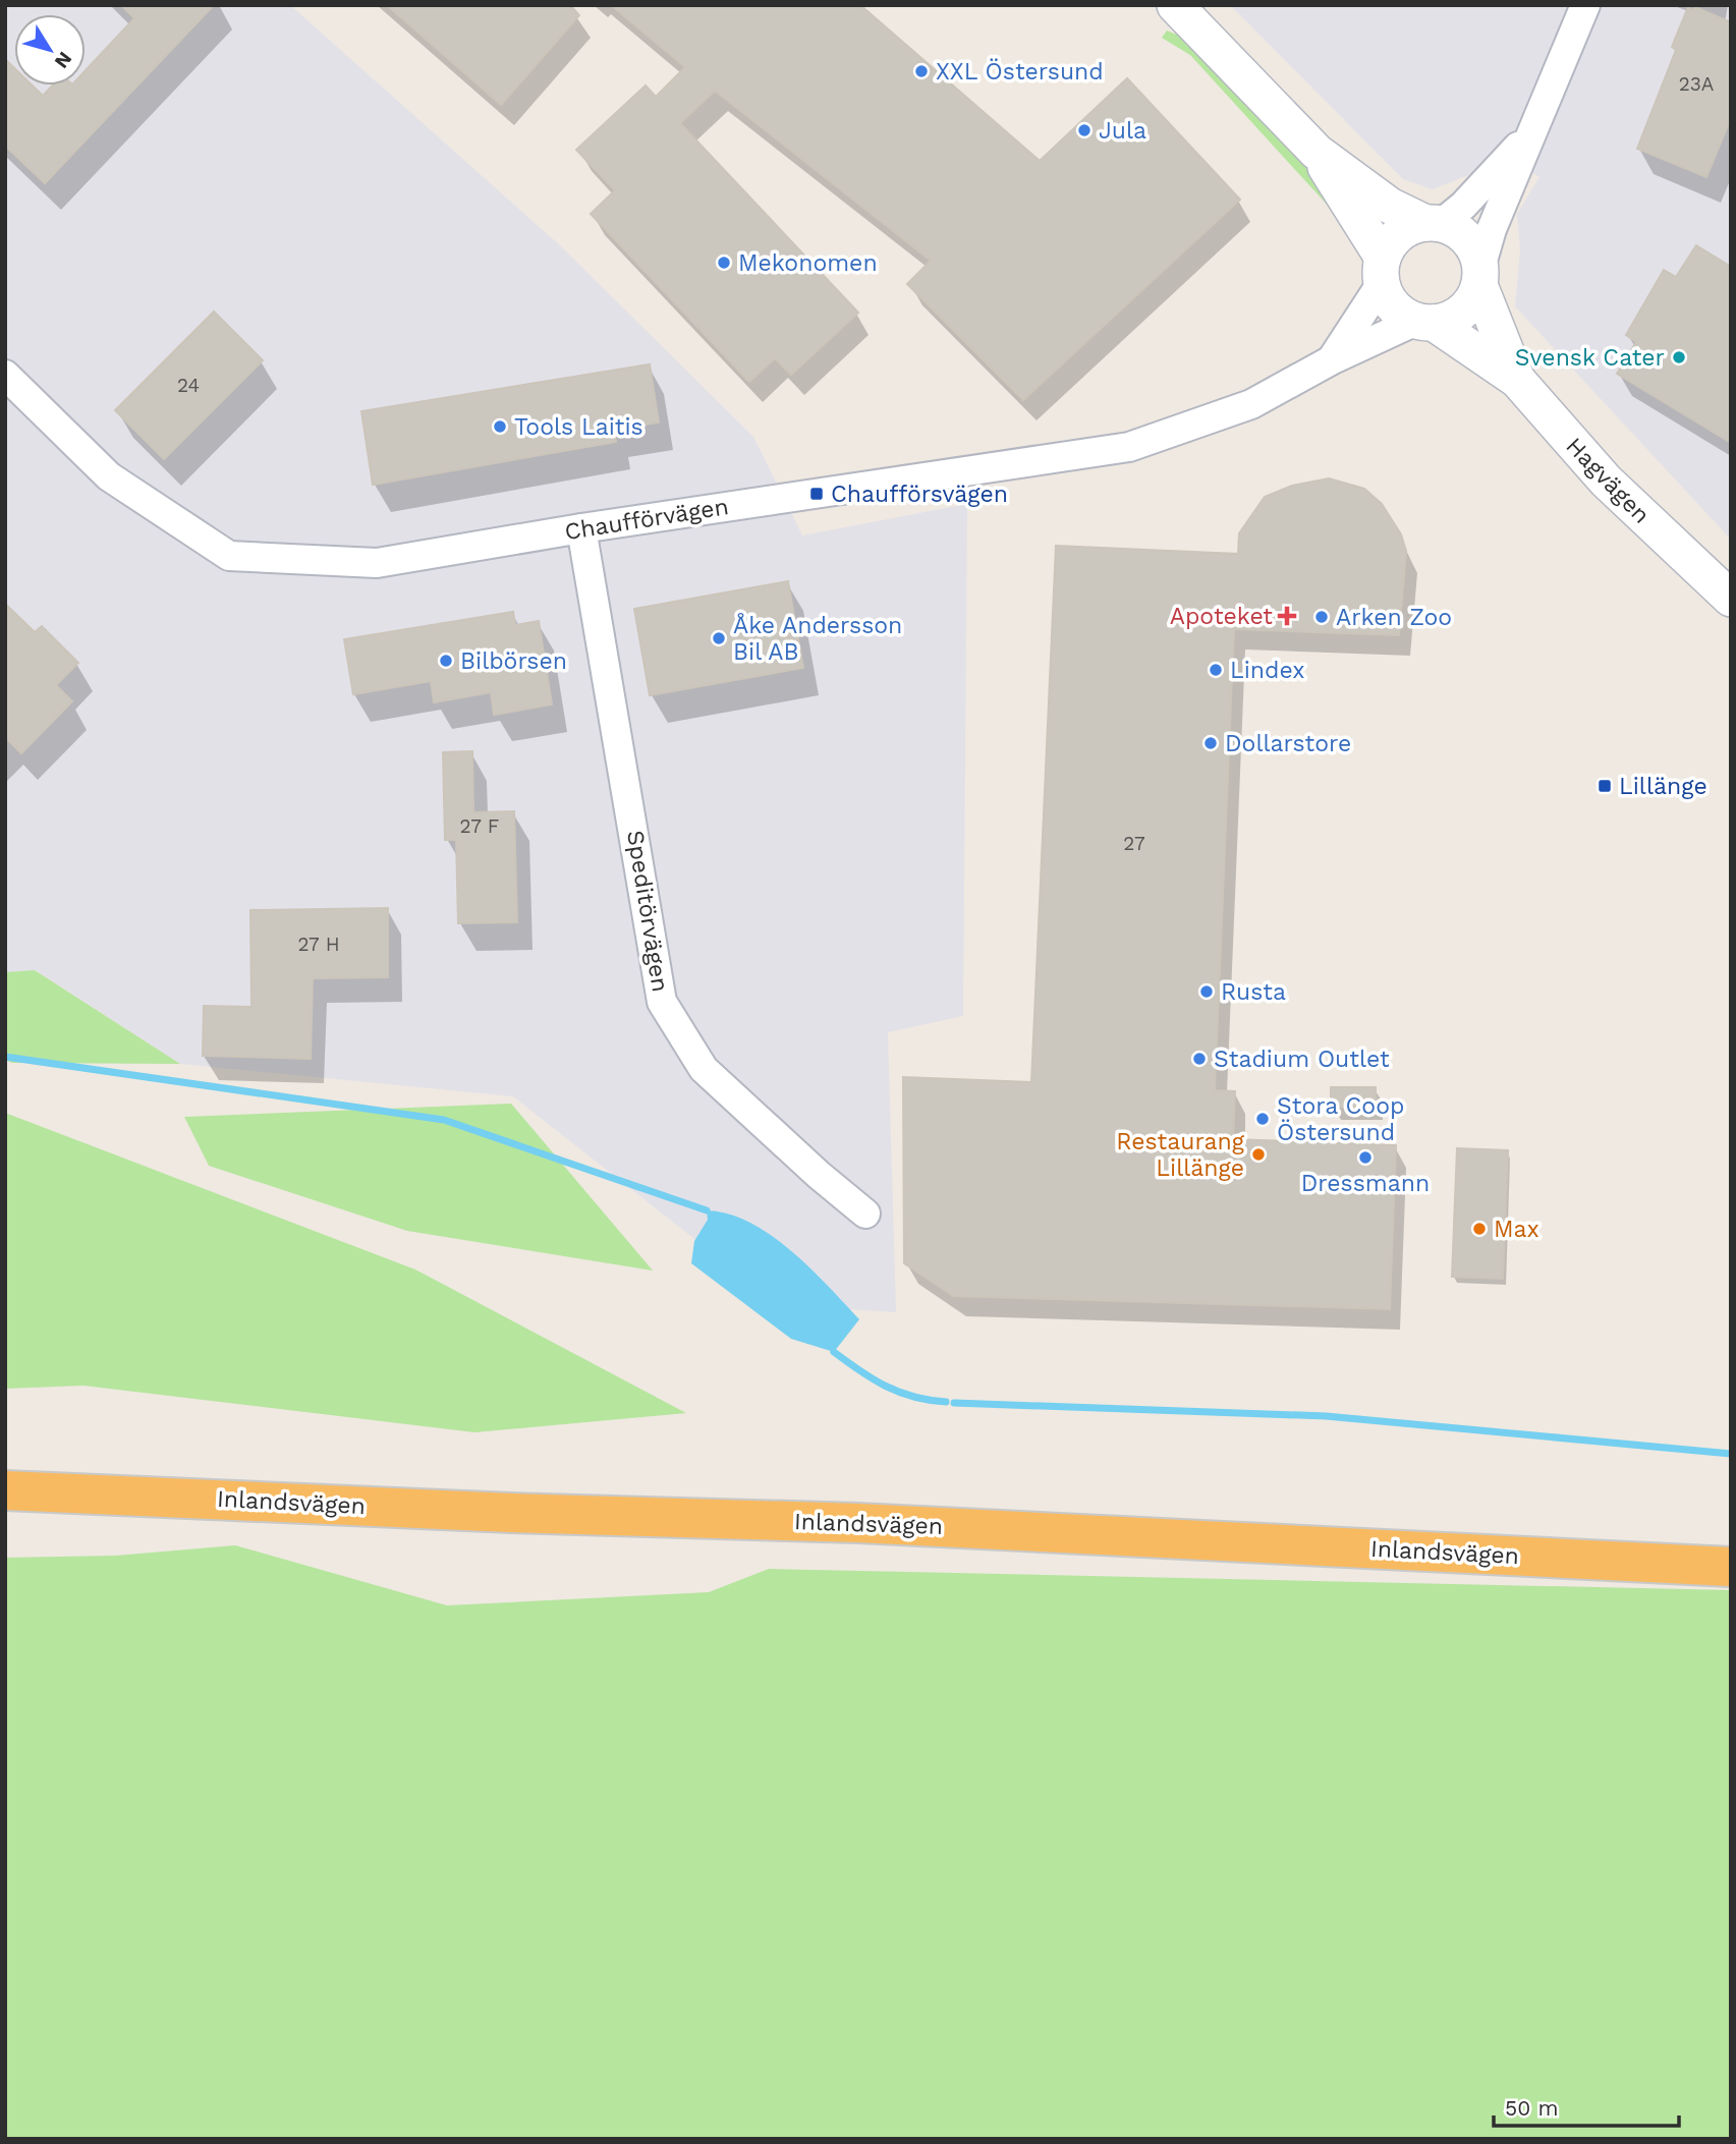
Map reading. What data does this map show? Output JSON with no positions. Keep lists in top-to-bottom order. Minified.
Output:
{"streets":{"highway":["Inlandsvägen"],"street":["Hagvägen","Chaufförvägen","Speditörvägen"]},"crossings":[["Hagvägen","Chaufförvägen"],["Chaufförvägen","Speditörvägen"]],"places":{"other":["XXL Östersund","Jula","Mekonomen","Svensk Cater","Tools Laitis","Arken Zoo","Åke Andersson Bil AB","Bilbörsen","Lindex","Dollarstore","Rusta","Stadium Outlet","Stora Coop Östersund","Restaurang Lillänge","Dressmann","Max"],"transit":["Chaufförsvägen","Lillänge"],"health":["Apoteket"]},"house_numbers":["23A","24","27 F","27","27 H"],"scale_bar":"50 m","north":"bottom right"}
